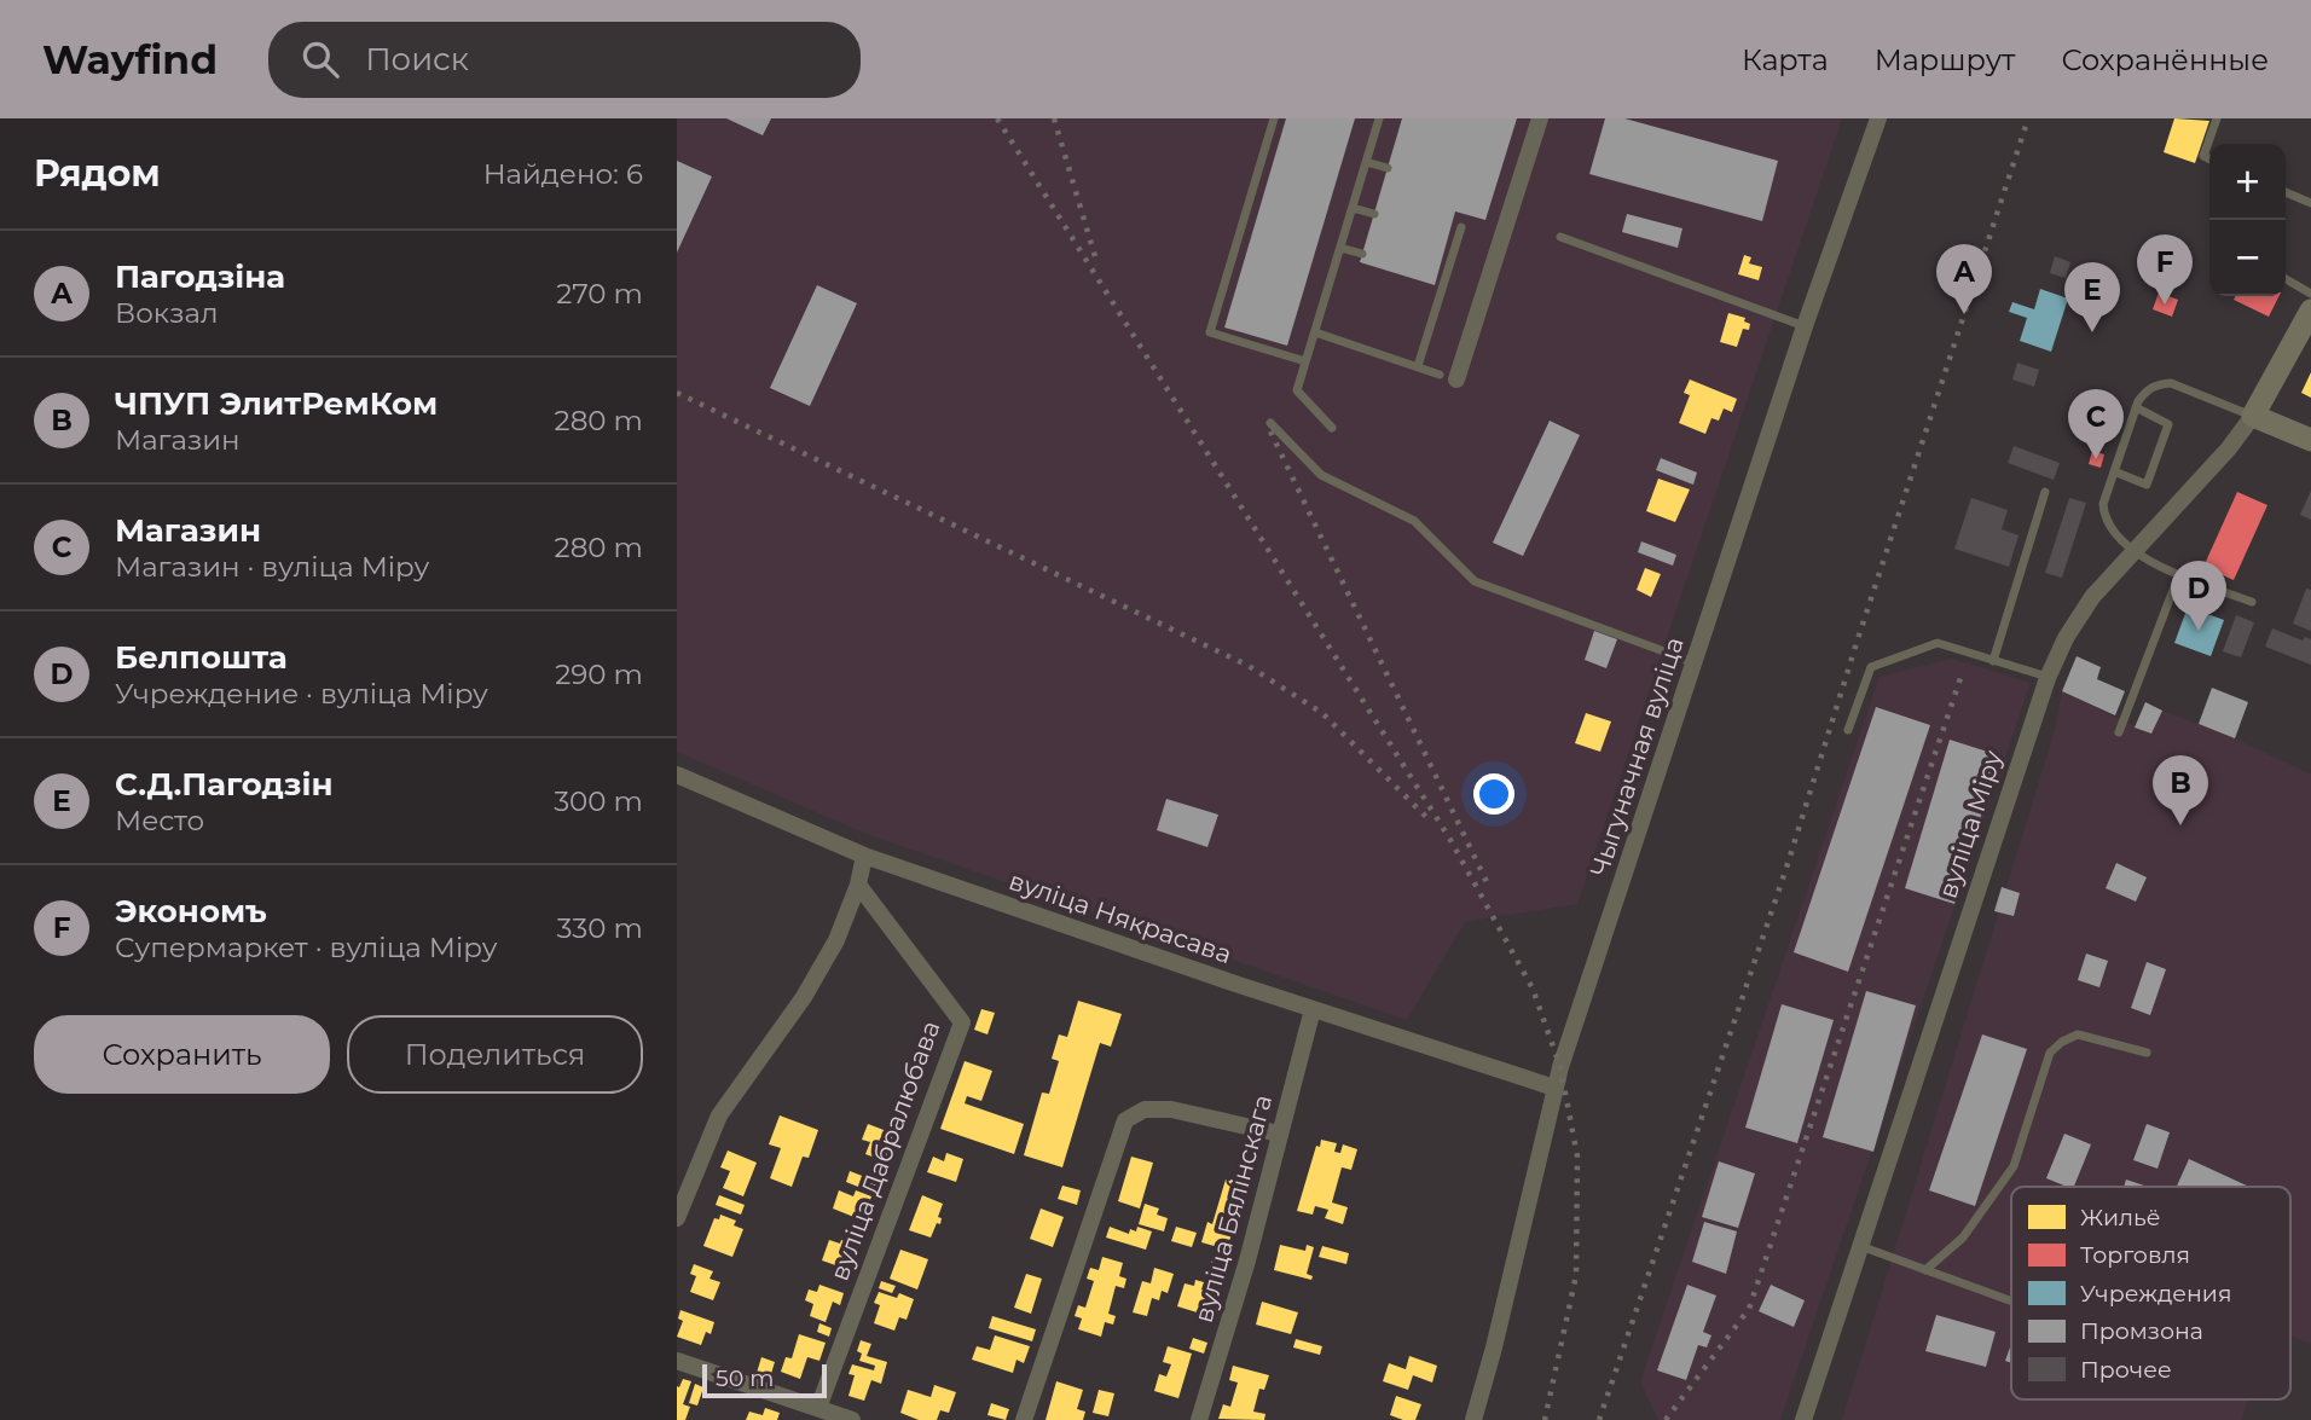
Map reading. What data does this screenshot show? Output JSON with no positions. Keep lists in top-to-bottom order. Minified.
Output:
{"streets":{"street":["Чыгуначная вуліца","вуліца Міру","вуліца Някрасава","вуліца Дабралюбава","вуліца Бялінскага"]},"crossings":[["Чыгуначная вуліца","вуліца Някрасава"],["вуліца Някрасава","вуліца Бялінскага"]],"legend":["Жильё","Торговля","Учреждения","Промзона","Прочее"],"scale_bar":"50 m","page":{"header":"Wayfind","search":"Поиск","nav":["Карта","Маршрут","Сохранённые"],"heading":["Рядом","Найдено: 6"],"map_buttons":["+","−"],"list":[{"mark":"A","name":"Пагодзіна","note":"Вокзал","value":"270 m"},{"mark":"B","name":"ЧПУП ЭлитРемКом","note":"Магазин","value":"280 m"},{"mark":"C","name":"Магазин","note":"Магазин · вуліца Міру","value":"280 m"},{"mark":"D","name":"Белпошта","note":"Учреждение · вуліца Міру","value":"290 m"},{"mark":"E","name":"С.Д.Пагодзін","note":"Место","value":"300 m"},{"mark":"F","name":"Экономъ","note":"Супермаркет · вуліца Міру","value":"330 m"}],"pins":["F","A","E","C","D","B"],"buttons":["Сохранить","Поделиться"],"scale":"50 m"}}
